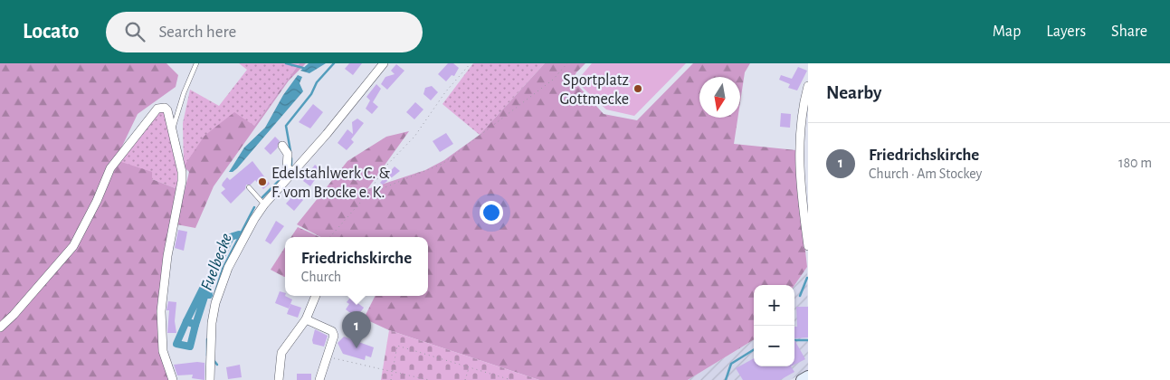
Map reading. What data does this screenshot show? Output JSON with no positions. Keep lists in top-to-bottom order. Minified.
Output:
{"water":["Fuelbecke"],"places":["Sportplatz Gottmecke","Edelstahlwerk C. & F. vom Brocke e. K."],"north":"bottom","page":{"header":"Locato","search":"Search here","nav":["Map","Layers","Share"],"heading":"Nearby","list":[{"mark":"1","name":"Friedrichskirche","note":"Church · Am Stockey","value":"180 m"}],"popup":["Friedrichskirche","Church"],"map_buttons":["+","−"],"pins":"1"}}
